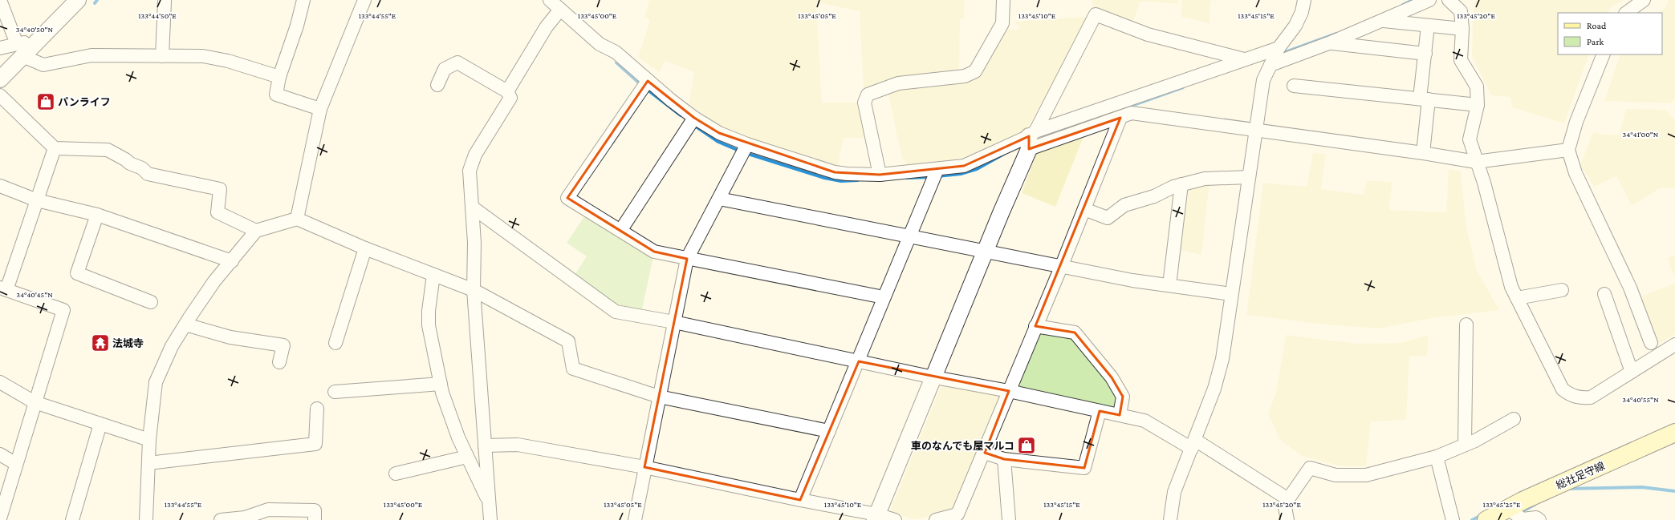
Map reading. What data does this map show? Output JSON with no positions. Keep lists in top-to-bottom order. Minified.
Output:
{"streets":{"main road":["総社足守線"]},"places":{"shop":["パンライフ","車のなんでも屋マルコ"],"temple":["法城寺"]},"legend":["Road","Park"],"coordinates":["133°44'55\"E","133°45'00\"E","133°45'05\"E","133°45'10\"E","133°45'15\"E","133°45'20\"E","133°44'50\"E","34°40'50\"N","34°41'00\"N","34°40'45\"N","34°40'55\"N","133°45'25\"E"]}
